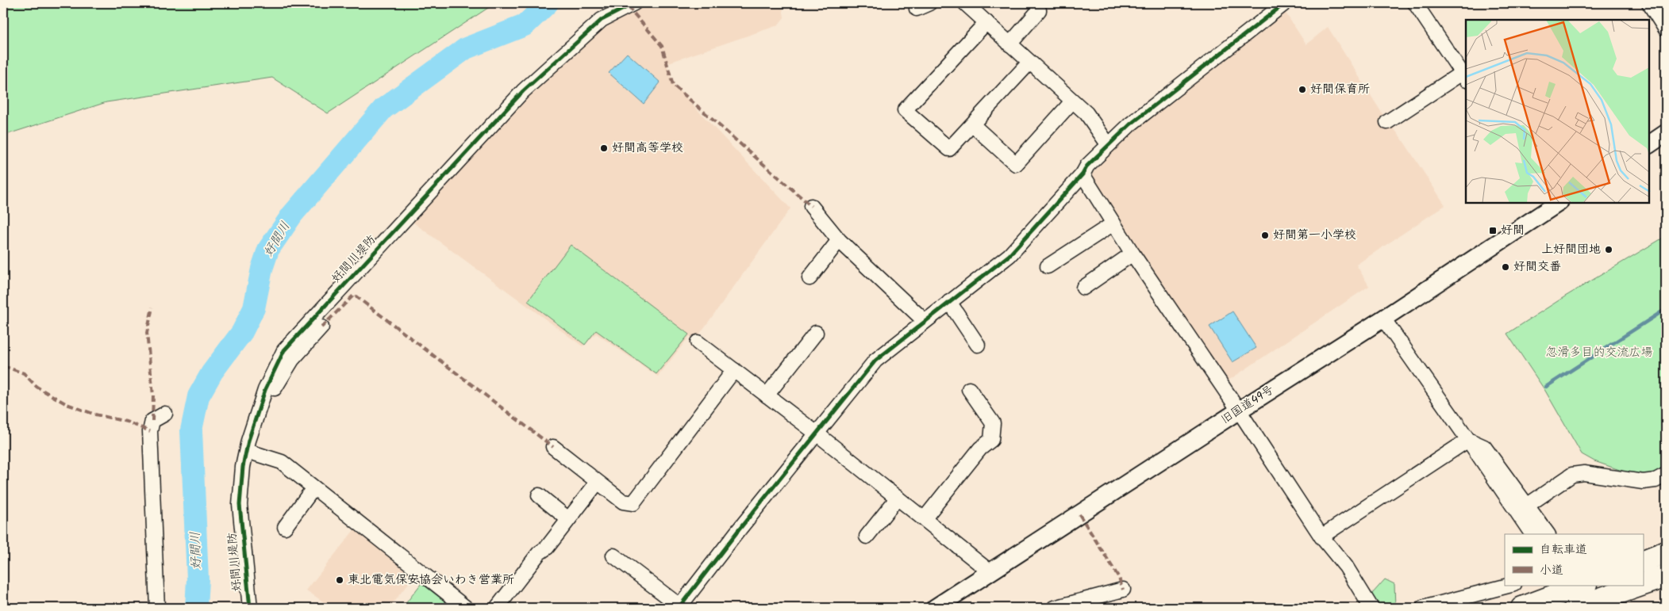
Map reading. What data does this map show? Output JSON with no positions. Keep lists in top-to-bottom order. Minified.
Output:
{"streets":{"street":["好間川堤防","旧国道49号"]},"water":["好間川"],"parks":["忽滑多目的交流広場"],"places":{"other":["好間保育所","好間高等学校","好間第一小学校","上好間団地","好間交番","東北電気保安協会いわき営業所"],"transit":["好間"]},"legend":["自転車道","小道"]}
